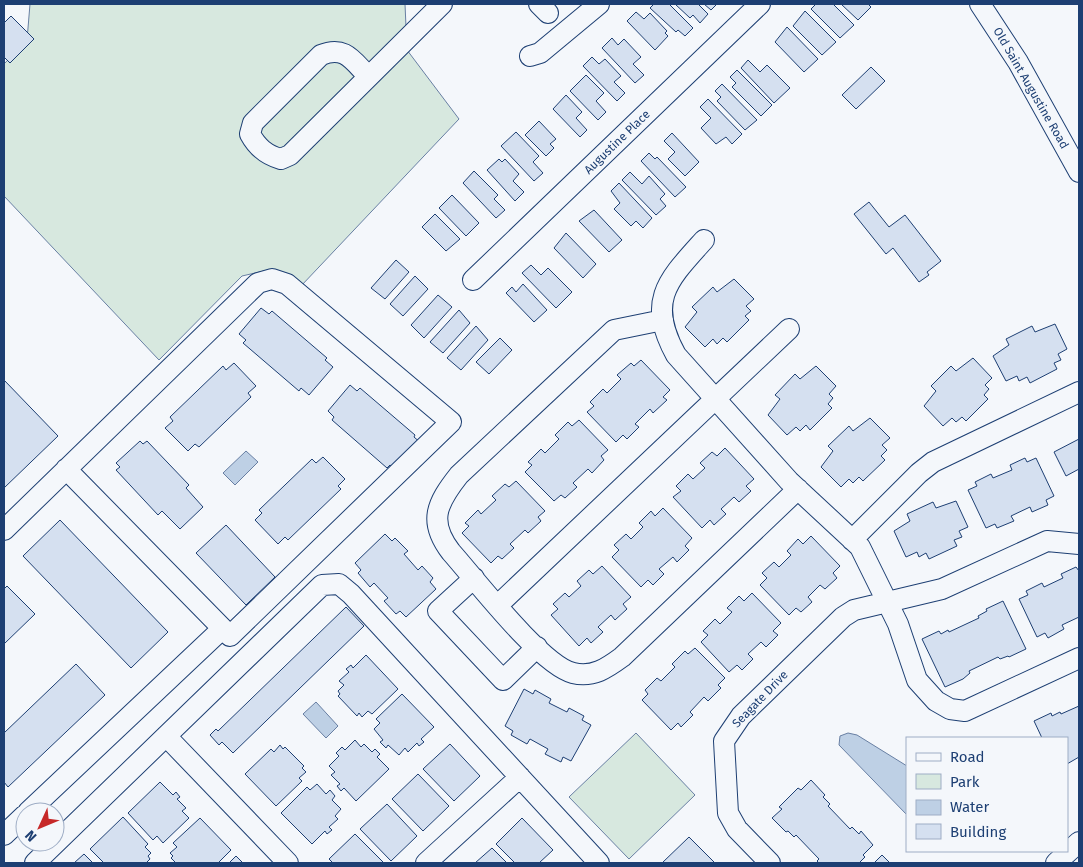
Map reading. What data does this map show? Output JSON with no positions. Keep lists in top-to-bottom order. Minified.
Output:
{"streets":{"street":["Old Saint Augustine Road","Augustine Place","Seagate Drive"]},"legend":["Road","Park","Water","Building"],"north":"bottom left"}
